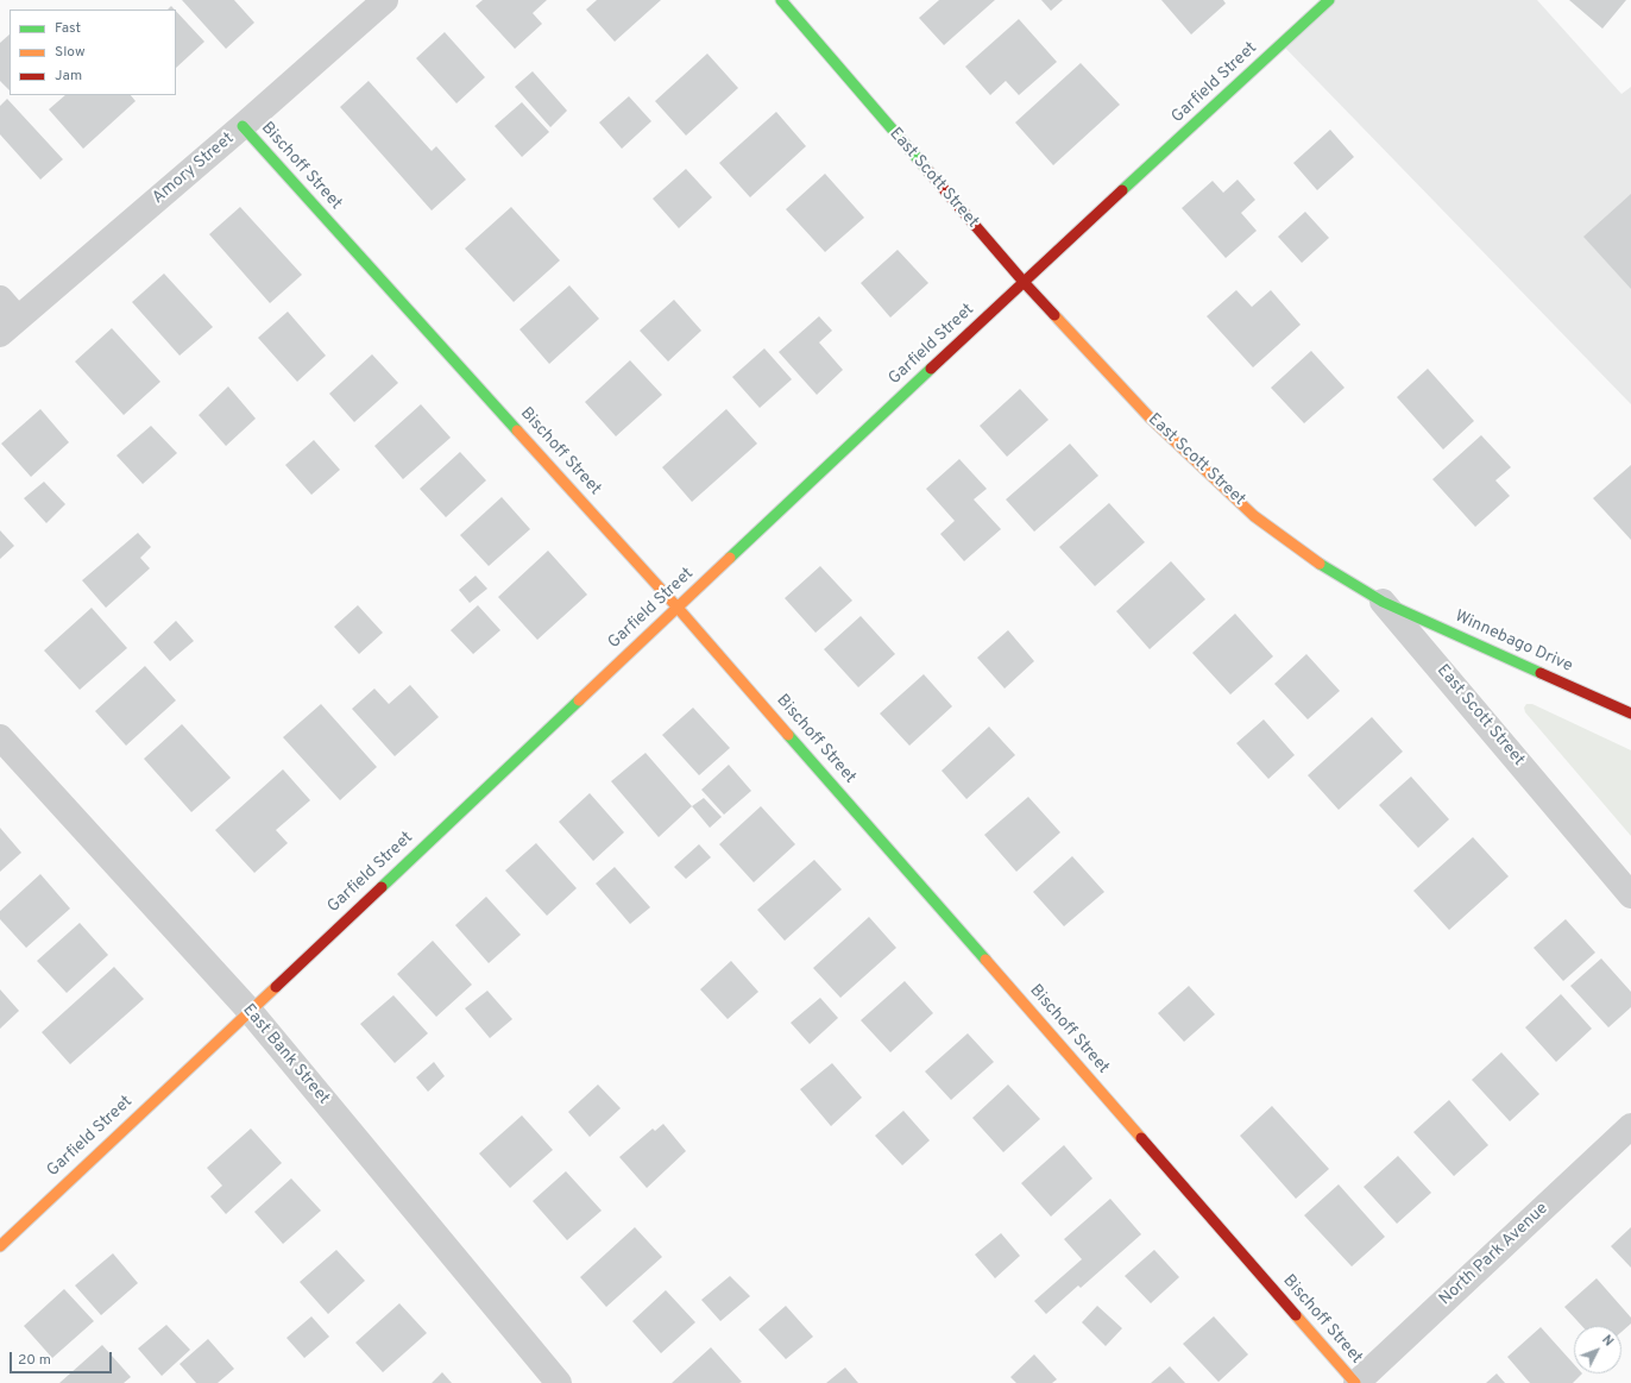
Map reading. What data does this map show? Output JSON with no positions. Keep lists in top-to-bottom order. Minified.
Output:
{"streets":{"street":["Garfield Street","Bischoff Street","Amory Street","East Scott Street","Winnebago Drive","East Bank Street","North Park Avenue"]},"crossings":[["Garfield Street","Bischoff Street"],["Garfield Street","East Scott Street"],["Garfield Street","East Bank Street"],["Bischoff Street","Amory Street"],["Bischoff Street","North Park Avenue"],["East Scott Street","Winnebago Drive"]],"legend":["Fast","Slow","Jam"],"scale_bar":"20 m","north":"top right"}
